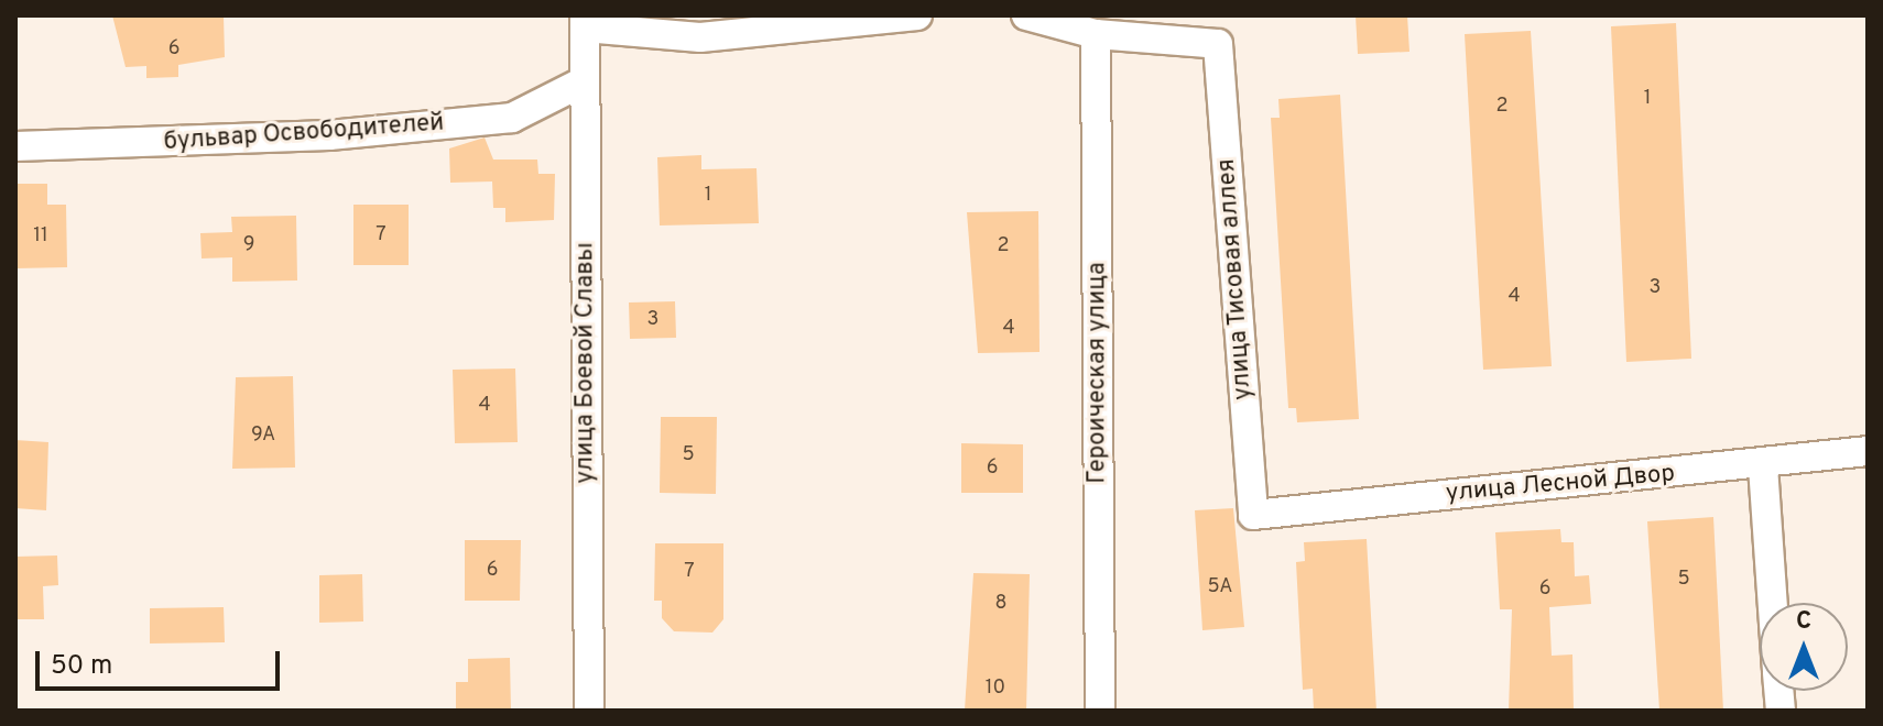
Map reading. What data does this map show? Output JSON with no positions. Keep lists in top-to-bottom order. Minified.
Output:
{"streets":{"street":["бульвар Освободителей","улица Тисовая аллея","улица Боевой Славы","Героическая улица","улица Лесной Двор"]},"crossings":[["бульвар Освободителей","улица Боевой Славы"],["улица Тисовая аллея","Героическая улица"],["улица Тисовая аллея","улица Лесной Двор"]],"house_numbers":["6","1","2","1","7","11","9","2","3","4","3","4","4","9А","5","6","6","7","5","5А","6","8","10"],"scale_bar":"50 m","north":"top"}
